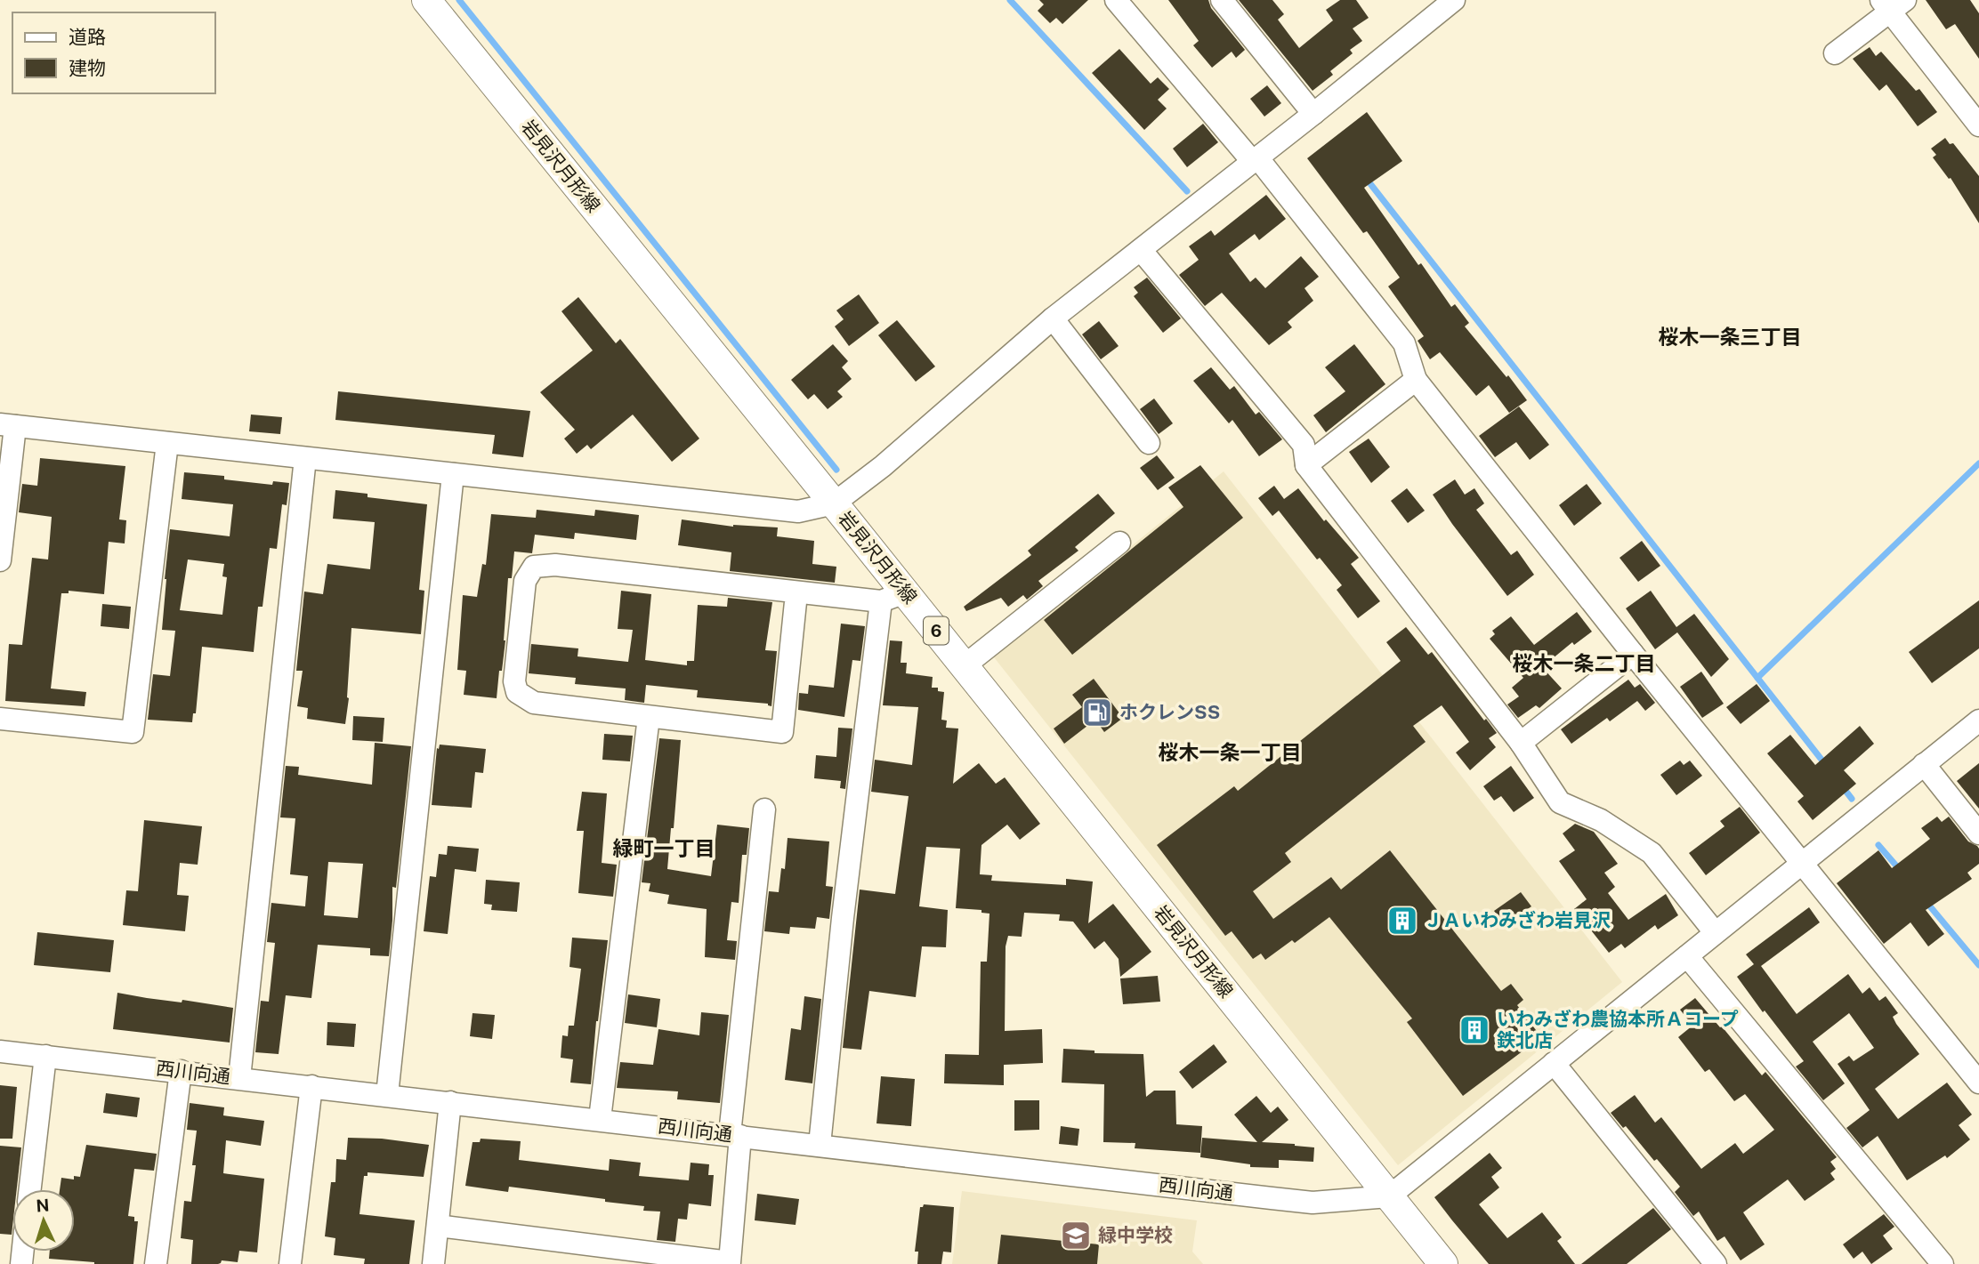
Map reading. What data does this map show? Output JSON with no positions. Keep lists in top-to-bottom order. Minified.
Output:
{"streets":{"main road":["岩見沢月形線","6"],"street":["西川向通"]},"crossings":[["岩見沢月形線","西川向通"]],"districts":["桜木一条三丁目","桜木一条二丁目","桜木一条一丁目","緑町一丁目"],"places":{"fuel station":["ホクレンSS"],"building":["ＪＡいわみざわ岩見沢","いわみざわ農協本所Ａコープ 鉄北店"],"school or university":["緑中学校"]},"legend":["道路","建物"],"north":"top"}
